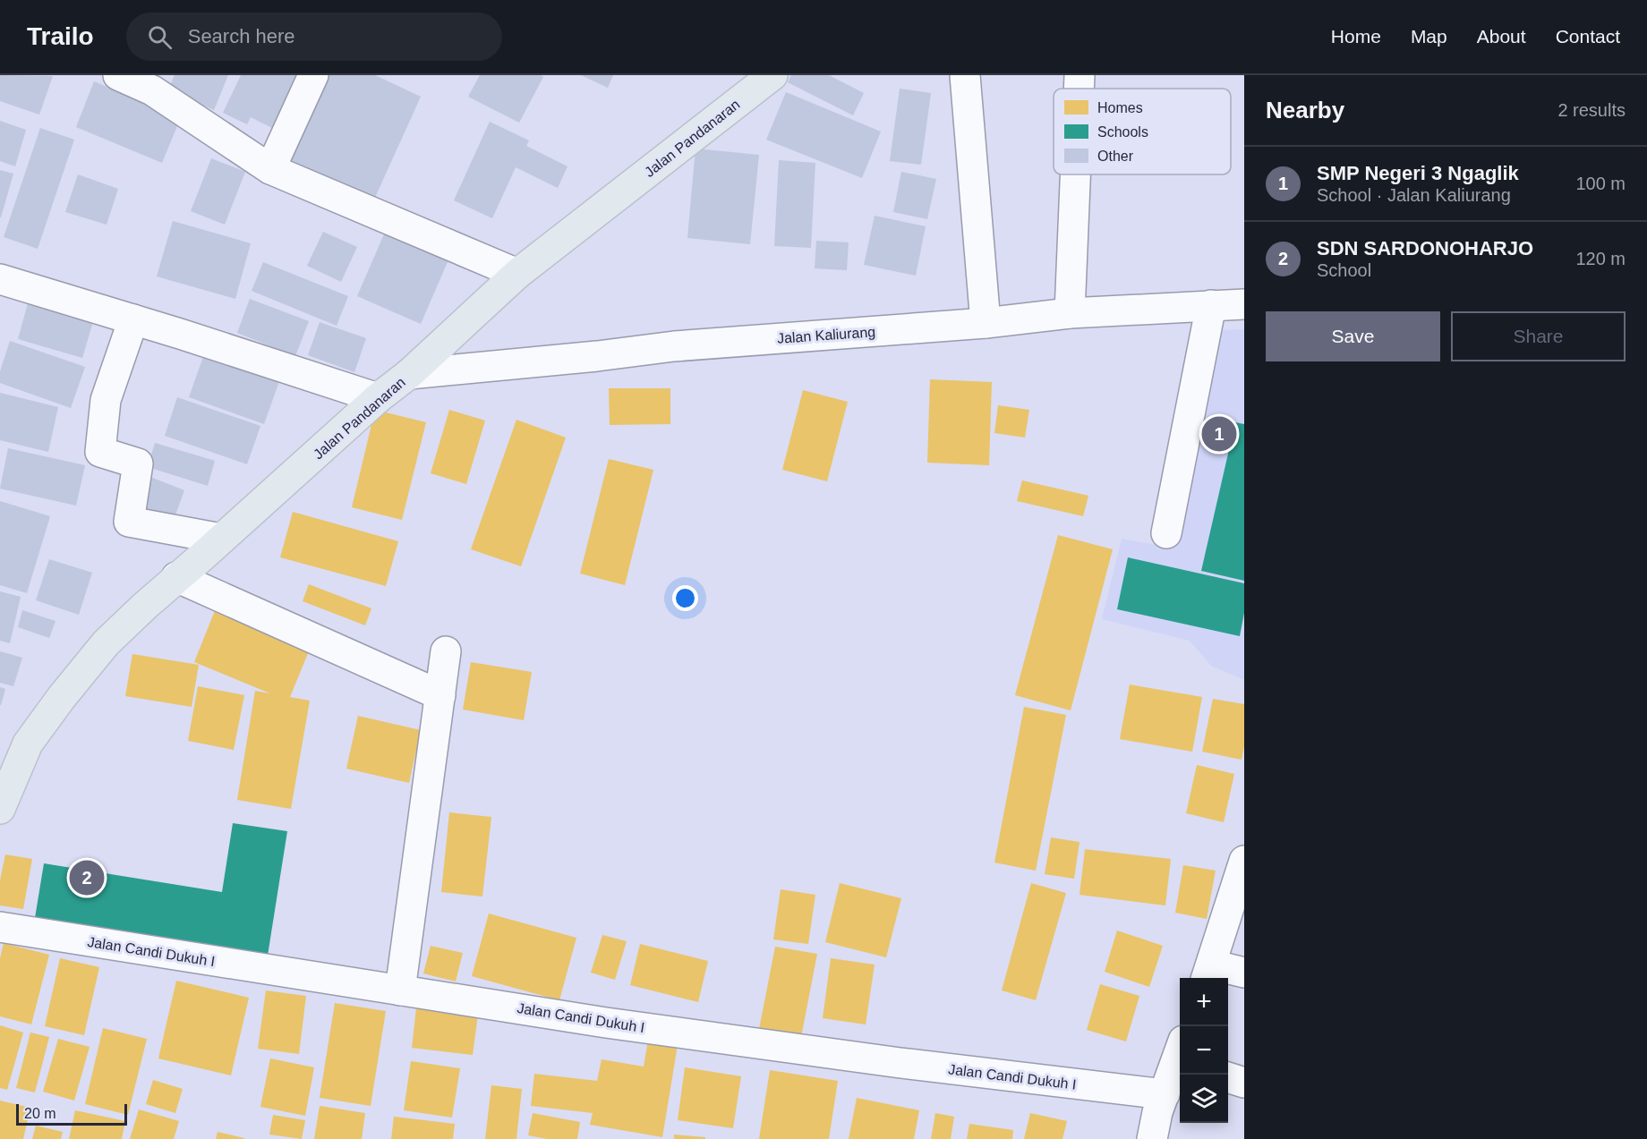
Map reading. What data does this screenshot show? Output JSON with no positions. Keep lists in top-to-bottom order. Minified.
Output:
{"streets":{"main road":["Jalan Pandanaran"],"street":["Jalan Kaliurang","Jalan Candi Dukuh I"]},"crossings":[["Jalan Pandanaran","Jalan Kaliurang"]],"legend":["Homes","Schools","Other"],"scale_bar":"20 m","page":{"header":"Trailo","search":"Search here","nav":["Home","Map","About","Contact"],"heading":["Nearby","2 results"],"list":[{"mark":"1","name":"SMP Negeri 3 Ngaglik","note":"School · Jalan Kaliurang","value":"100 m"},{"mark":"2","name":"SDN SARDONOHARJO","note":"School","value":"120 m"}],"buttons":["Save","Share"],"pins":["1","2"],"map_buttons":["+","−"],"scale":"20 m"}}
